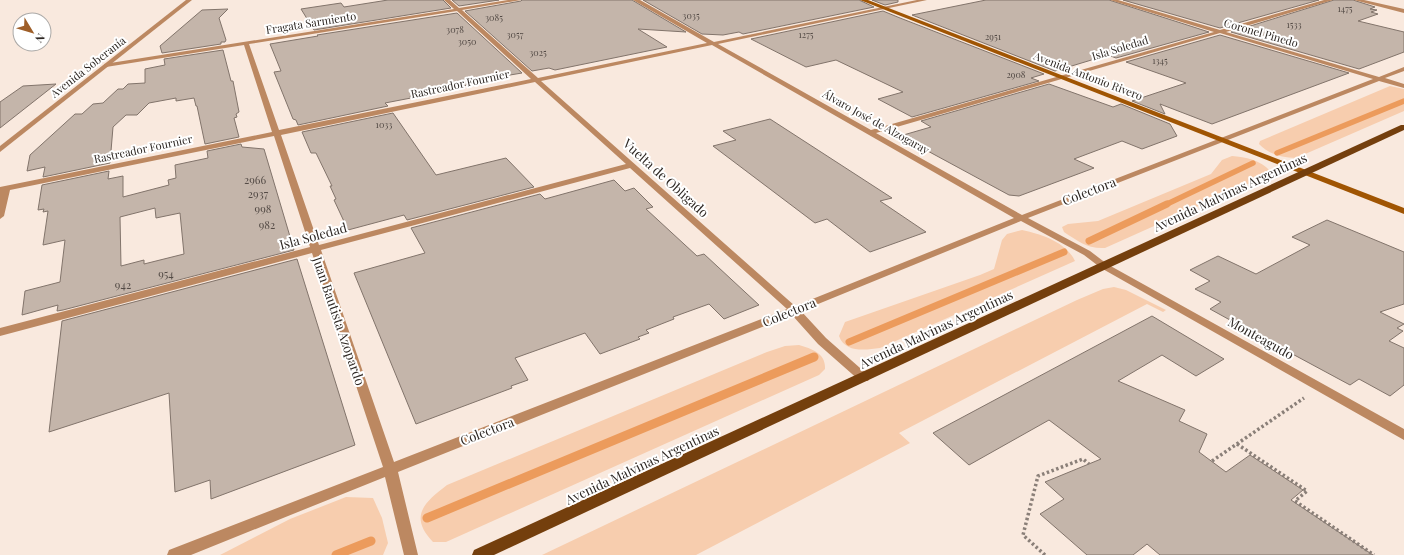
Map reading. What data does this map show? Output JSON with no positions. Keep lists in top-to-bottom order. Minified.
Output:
{"streets":{"main road":["Avenida Antonio Rivero","Avenida Malvinas Argentinas"],"street":["Fragata Sarmiento","Coronel Pinedo","Isla Soledad","Avenida Soberanía","Rastreador Fournier","Álvaro José de Alzogaray","Vuelta de Obligado","Colectora","Juan Bautista Azopardo","Monteagudo"]},"crossings":[["Fragata Sarmiento","Avenida Soberanía"],["Fragata Sarmiento","Vuelta de Obligado"],["Fragata Sarmiento","Juan Bautista Azopardo"],["Coronel Pinedo","Isla Soledad"],["Coronel Pinedo","Colectora"],["Isla Soledad","Avenida Antonio Rivero"],["Isla Soledad","Álvaro José de Alzogaray"],["Isla Soledad","Vuelta de Obligado"],["Isla Soledad","Juan Bautista Azopardo"],["Avenida Antonio Rivero","Rastreador Fournier"],["Avenida Antonio Rivero","Colectora"],["Avenida Antonio Rivero","Avenida Malvinas Argentinas"],["Rastreador Fournier","Álvaro José de Alzogaray"],["Rastreador Fournier","Vuelta de Obligado"],["Rastreador Fournier","Juan Bautista Azopardo"],["Álvaro José de Alzogaray","Colectora"],["Álvaro José de Alzogaray","Avenida Malvinas Argentinas"],["Álvaro José de Alzogaray","Monteagudo"],["Vuelta de Obligado","Colectora"],["Vuelta de Obligado","Avenida Malvinas Argentinas"],["Colectora","Juan Bautista Azopardo"],["Avenida Malvinas Argentinas","Monteagudo"]],"house_numbers":["1475","3035","3085","1533","3078","3057","1275","2951","3050","3025","1345","2908","1033","2966","2937","998","982","954","942"],"north":"bottom right"}
